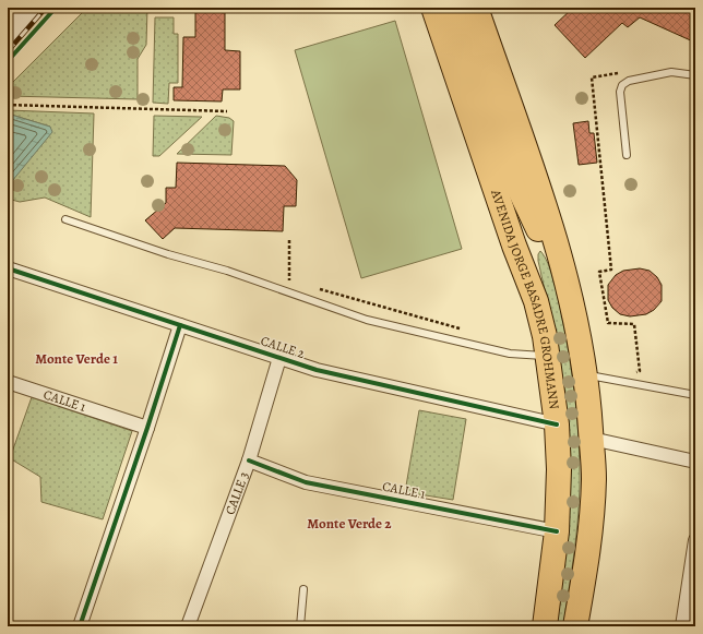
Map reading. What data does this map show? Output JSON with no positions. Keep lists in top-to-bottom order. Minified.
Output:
{"streets":{"highway":["AVENIDA JORGE BASADRE GROHMANN"],"street":["CALLE 2","CALLE 1","CALLE 3"]},"crossings":[["AVENIDA JORGE BASADRE GROHMANN","CALLE 2"],["AVENIDA JORGE BASADRE GROHMANN","CALLE 1"],["CALLE 2","CALLE 3"],["CALLE 1","CALLE 3"]],"districts":["Monte Verde 1","Monte Verde 2"]}
